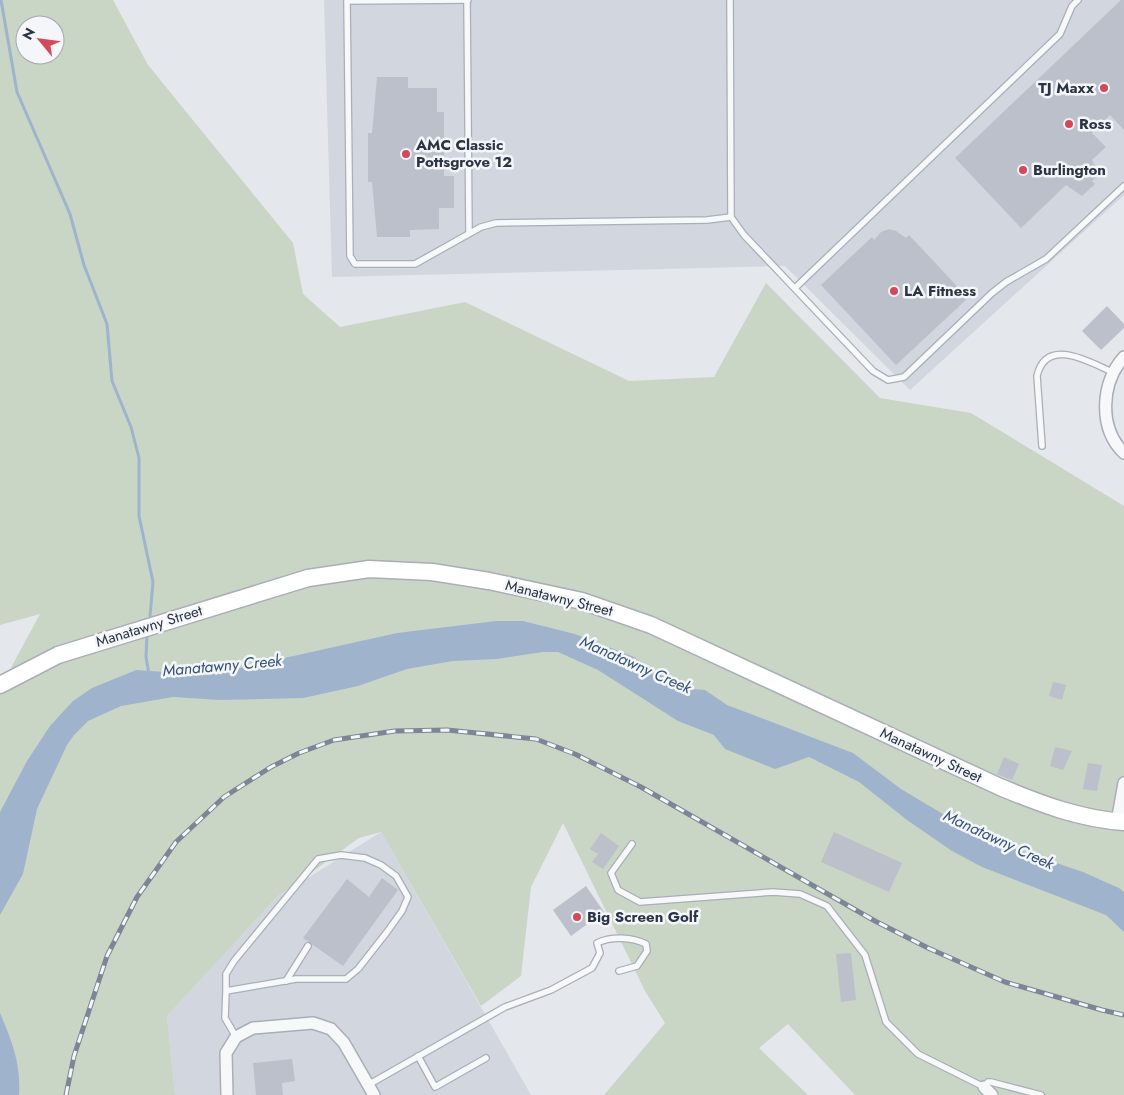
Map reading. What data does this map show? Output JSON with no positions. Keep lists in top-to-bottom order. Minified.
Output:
{"streets":{"street":["Manatawny Street"]},"water":["Manatawny Creek"],"places":["TJ Maxx","Ross","AMC Classic Pottsgrove 12","Burlington","LA Fitness","Big Screen Golf"],"north":"top left"}
